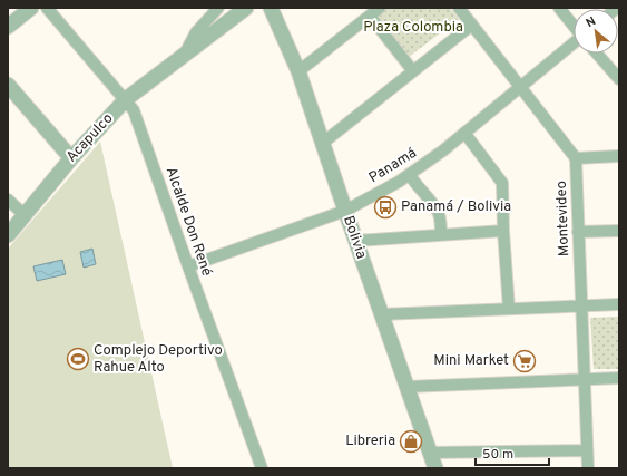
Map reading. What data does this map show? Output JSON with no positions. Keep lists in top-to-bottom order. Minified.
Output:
{"streets":{"street":["Acapulco","Panamá","Montevideo","Alcalde Don René","Bolivia"]},"crossings":[["Acapulco","Alcalde Don René"],["Panamá","Alcalde Don René"],["Panamá","Bolivia"]],"parks":["Plaza Colombia"],"places":{"bus stop":["Panamá / Bolivia"],"sports":["Complejo Deportivo Rahue Alto"],"supermarket":["Mini Market"],"shop":["Libreria"]},"scale_bar":"50 m","north":"top left"}
